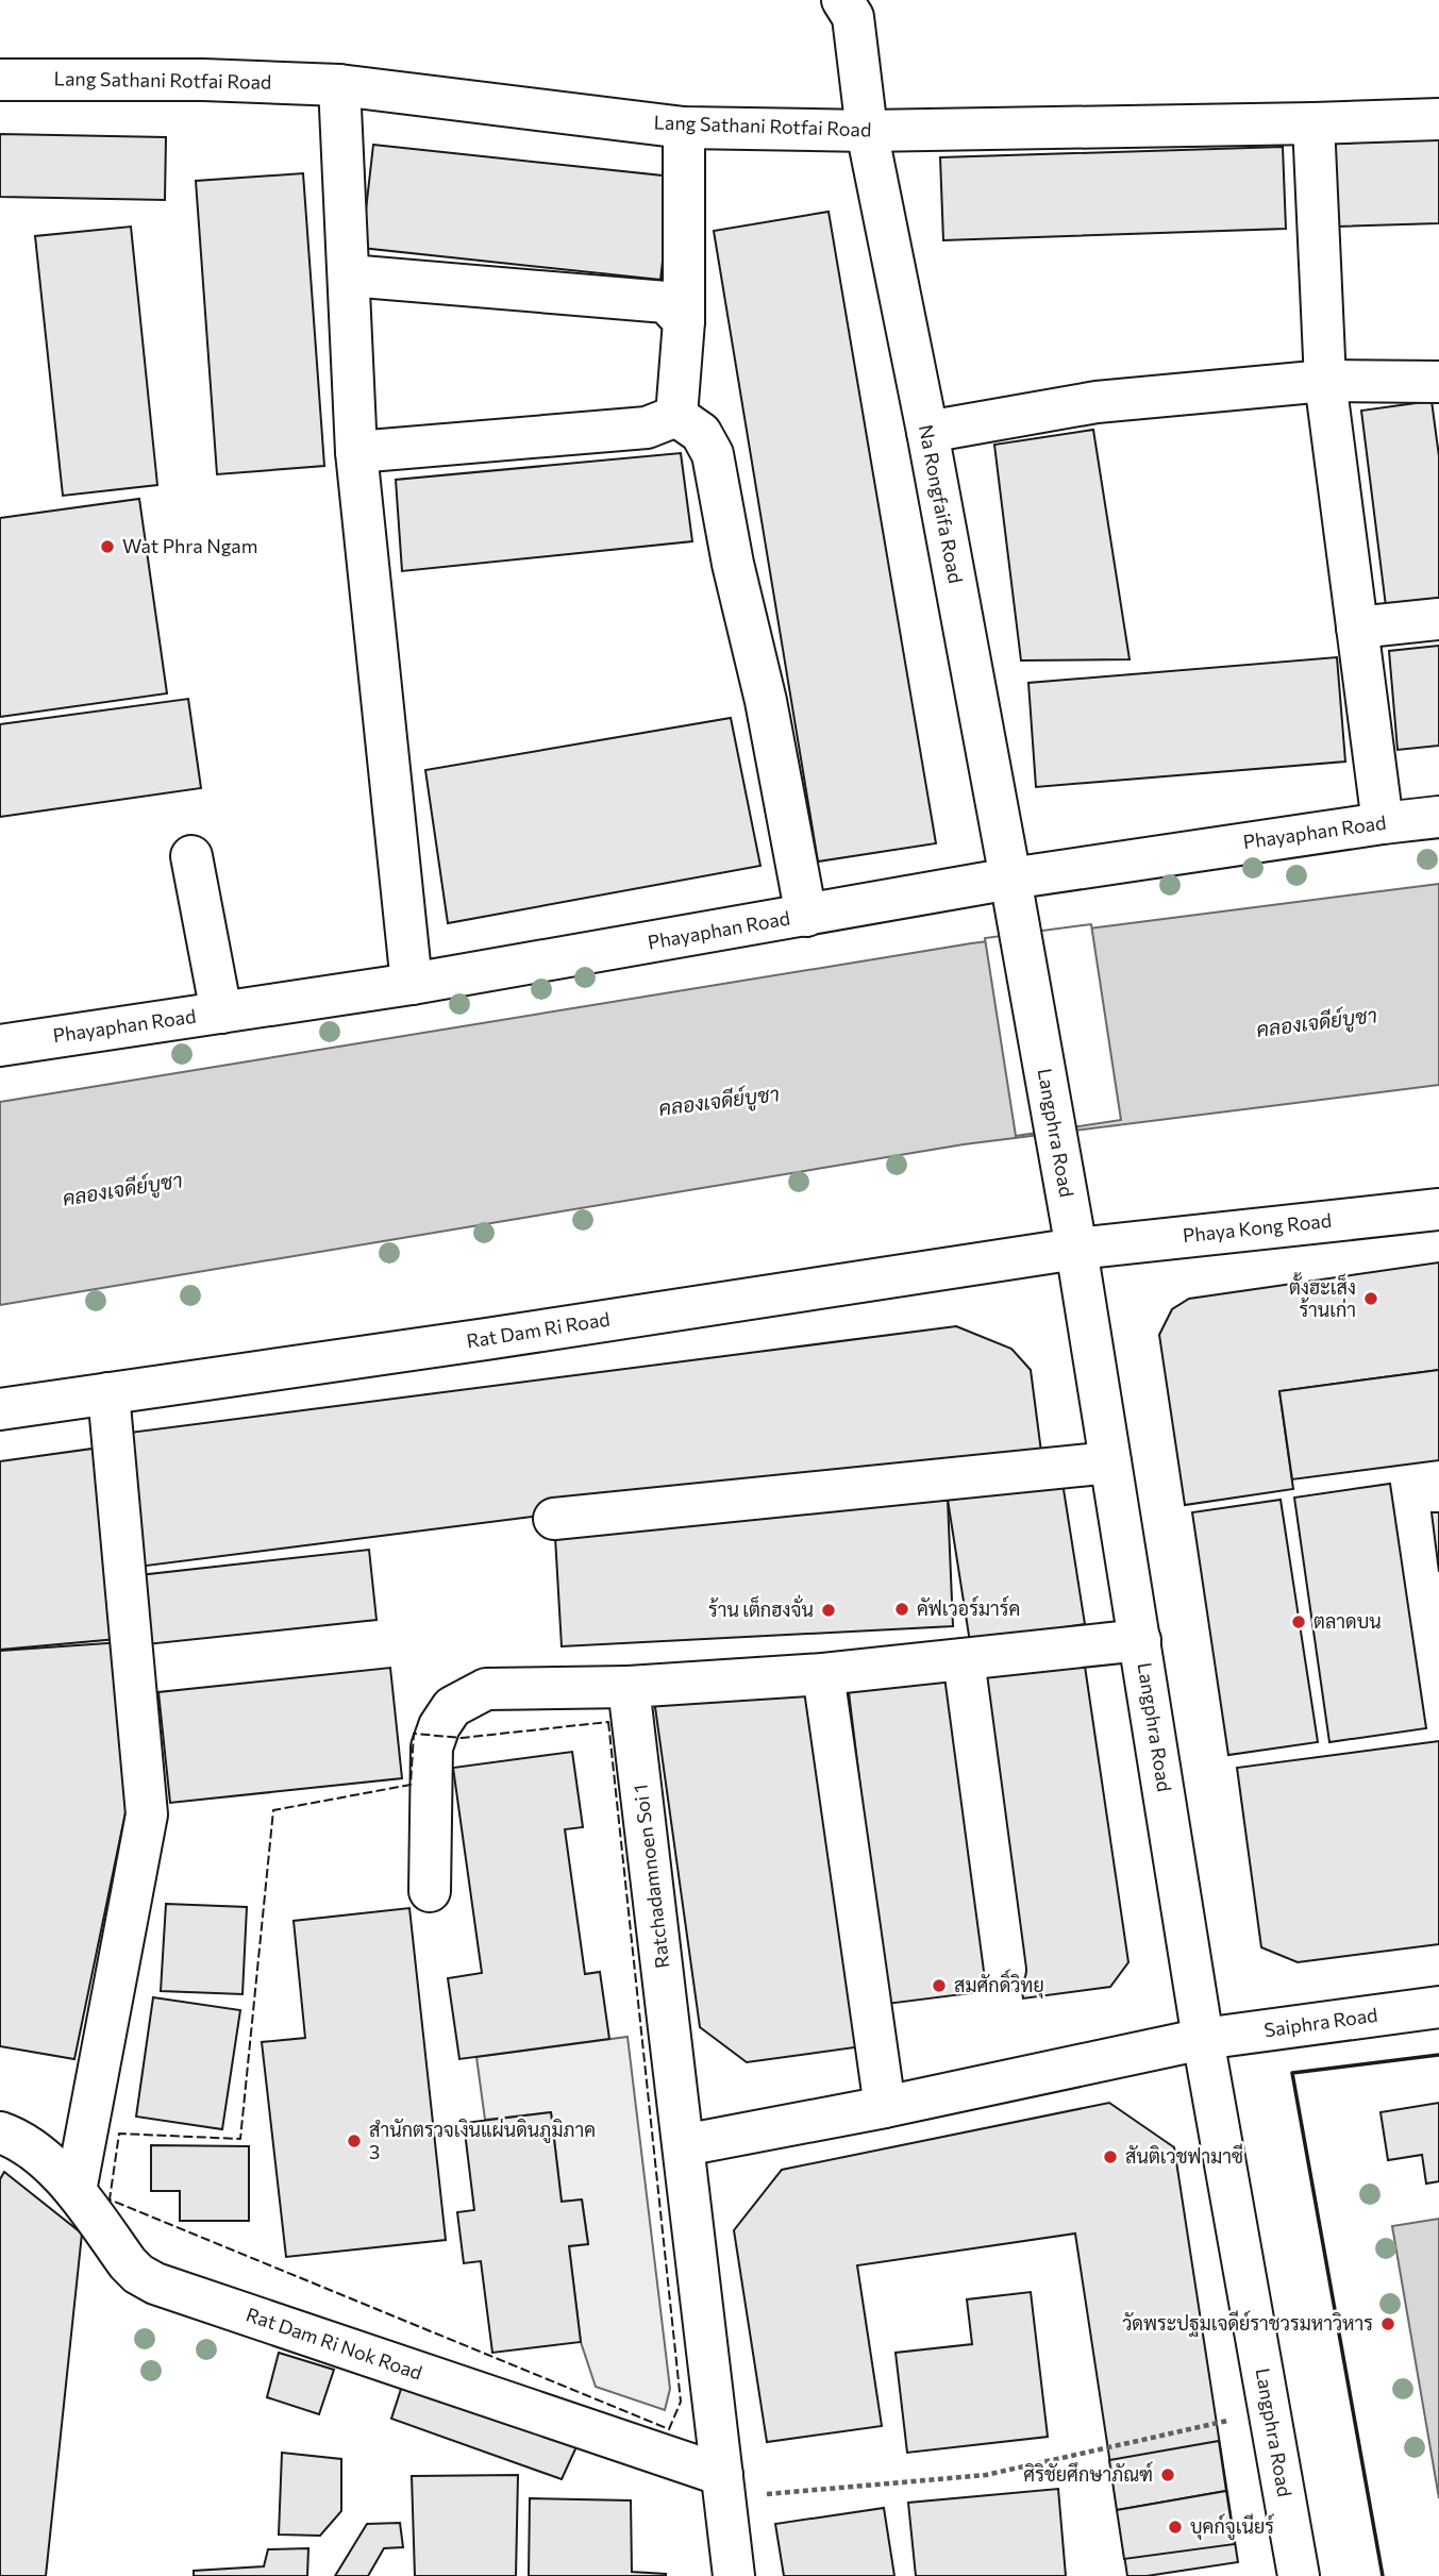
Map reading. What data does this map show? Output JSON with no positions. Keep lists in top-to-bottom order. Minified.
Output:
{"streets":{"street":["Lang Sathani Rotfai Road","Na Rongfaifa Road","Phayaphan Road","Langphra Road","Phaya Kong Road","Rat Dam Ri Road","Ratchadamnoen Soi 1","Saiphra Road","Rat Dam Ri Nok Road"]},"crossings":[["Lang Sathani Rotfai Road","Na Rongfaifa Road"],["Na Rongfaifa Road","Phayaphan Road"],["Na Rongfaifa Road","Langphra Road"],["Phayaphan Road","Langphra Road"],["Langphra Road","Phaya Kong Road"],["Langphra Road","Rat Dam Ri Road"],["Langphra Road","Saiphra Road"],["Phaya Kong Road","Rat Dam Ri Road"],["Ratchadamnoen Soi 1","Saiphra Road"],["Ratchadamnoen Soi 1","Rat Dam Ri Nok Road"]],"water":["คลองเจดีย์บูชา"],"places":["Wat Phra Ngam","ตั้งฮะเส็ง ร้านเก่า","คัฟเวอร์มาร์ค","ร้าน เต็กฮงจั่น","ตลาดบน","สมศักดิ์วิทยุ","สำนักตรวจเงินแผ่นดินภูมิภาค 3","สันติเวชฟามาซี","วัดพระปฐมเจดีย์ราชวรมหาวิหาร","ศิริชัยศึกษาภัณฑ์","บุคก์จูเนียร์"]}
